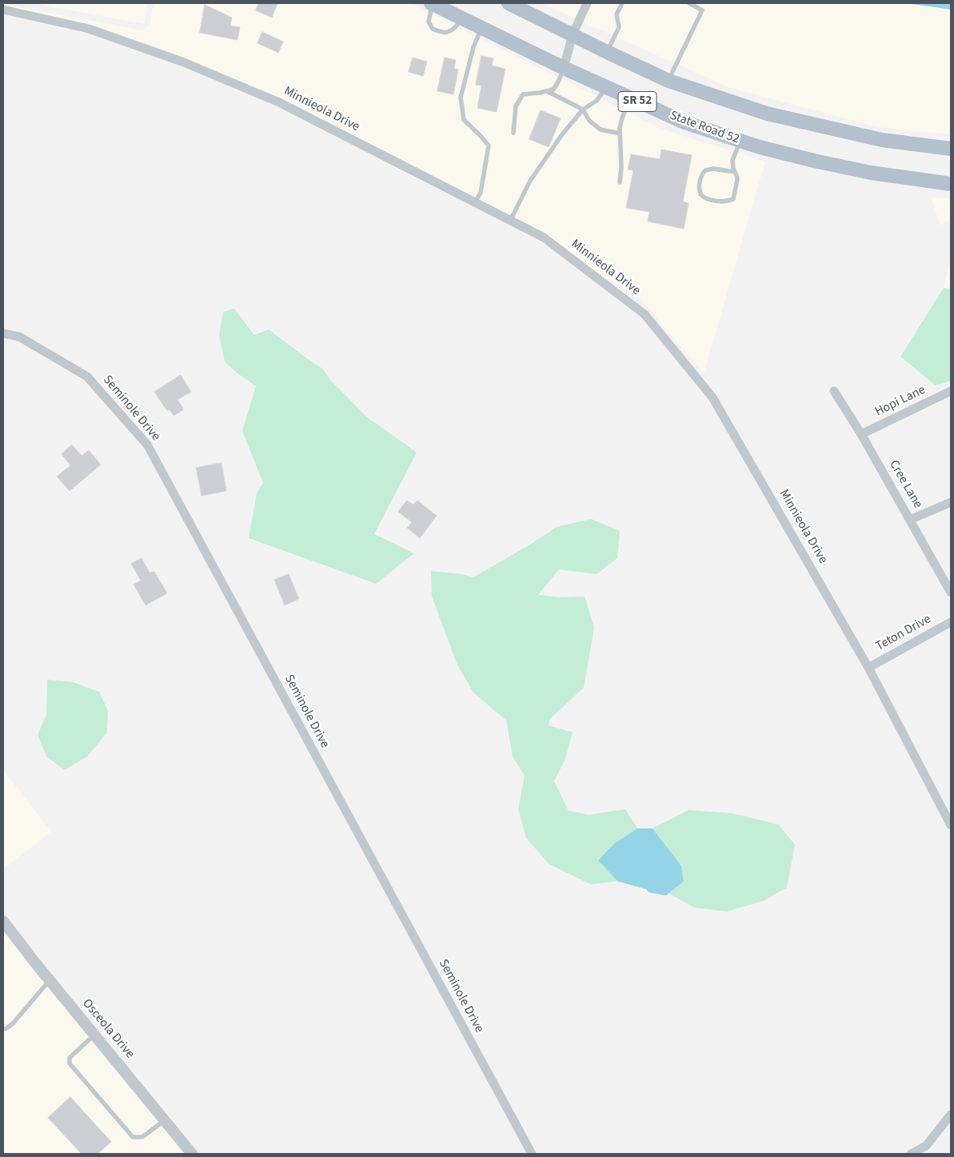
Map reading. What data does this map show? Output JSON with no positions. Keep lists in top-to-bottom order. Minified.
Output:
{"streets":{"main road":["SR 52","State Road 52"],"street":["Minnieola Drive","Hopi Lane","Seminole Drive","Cree Lane","Teton Drive","Osceola Drive"]},"crossings":[["Minnieola Drive","Teton Drive"],["Hopi Lane","Cree Lane"]]}
